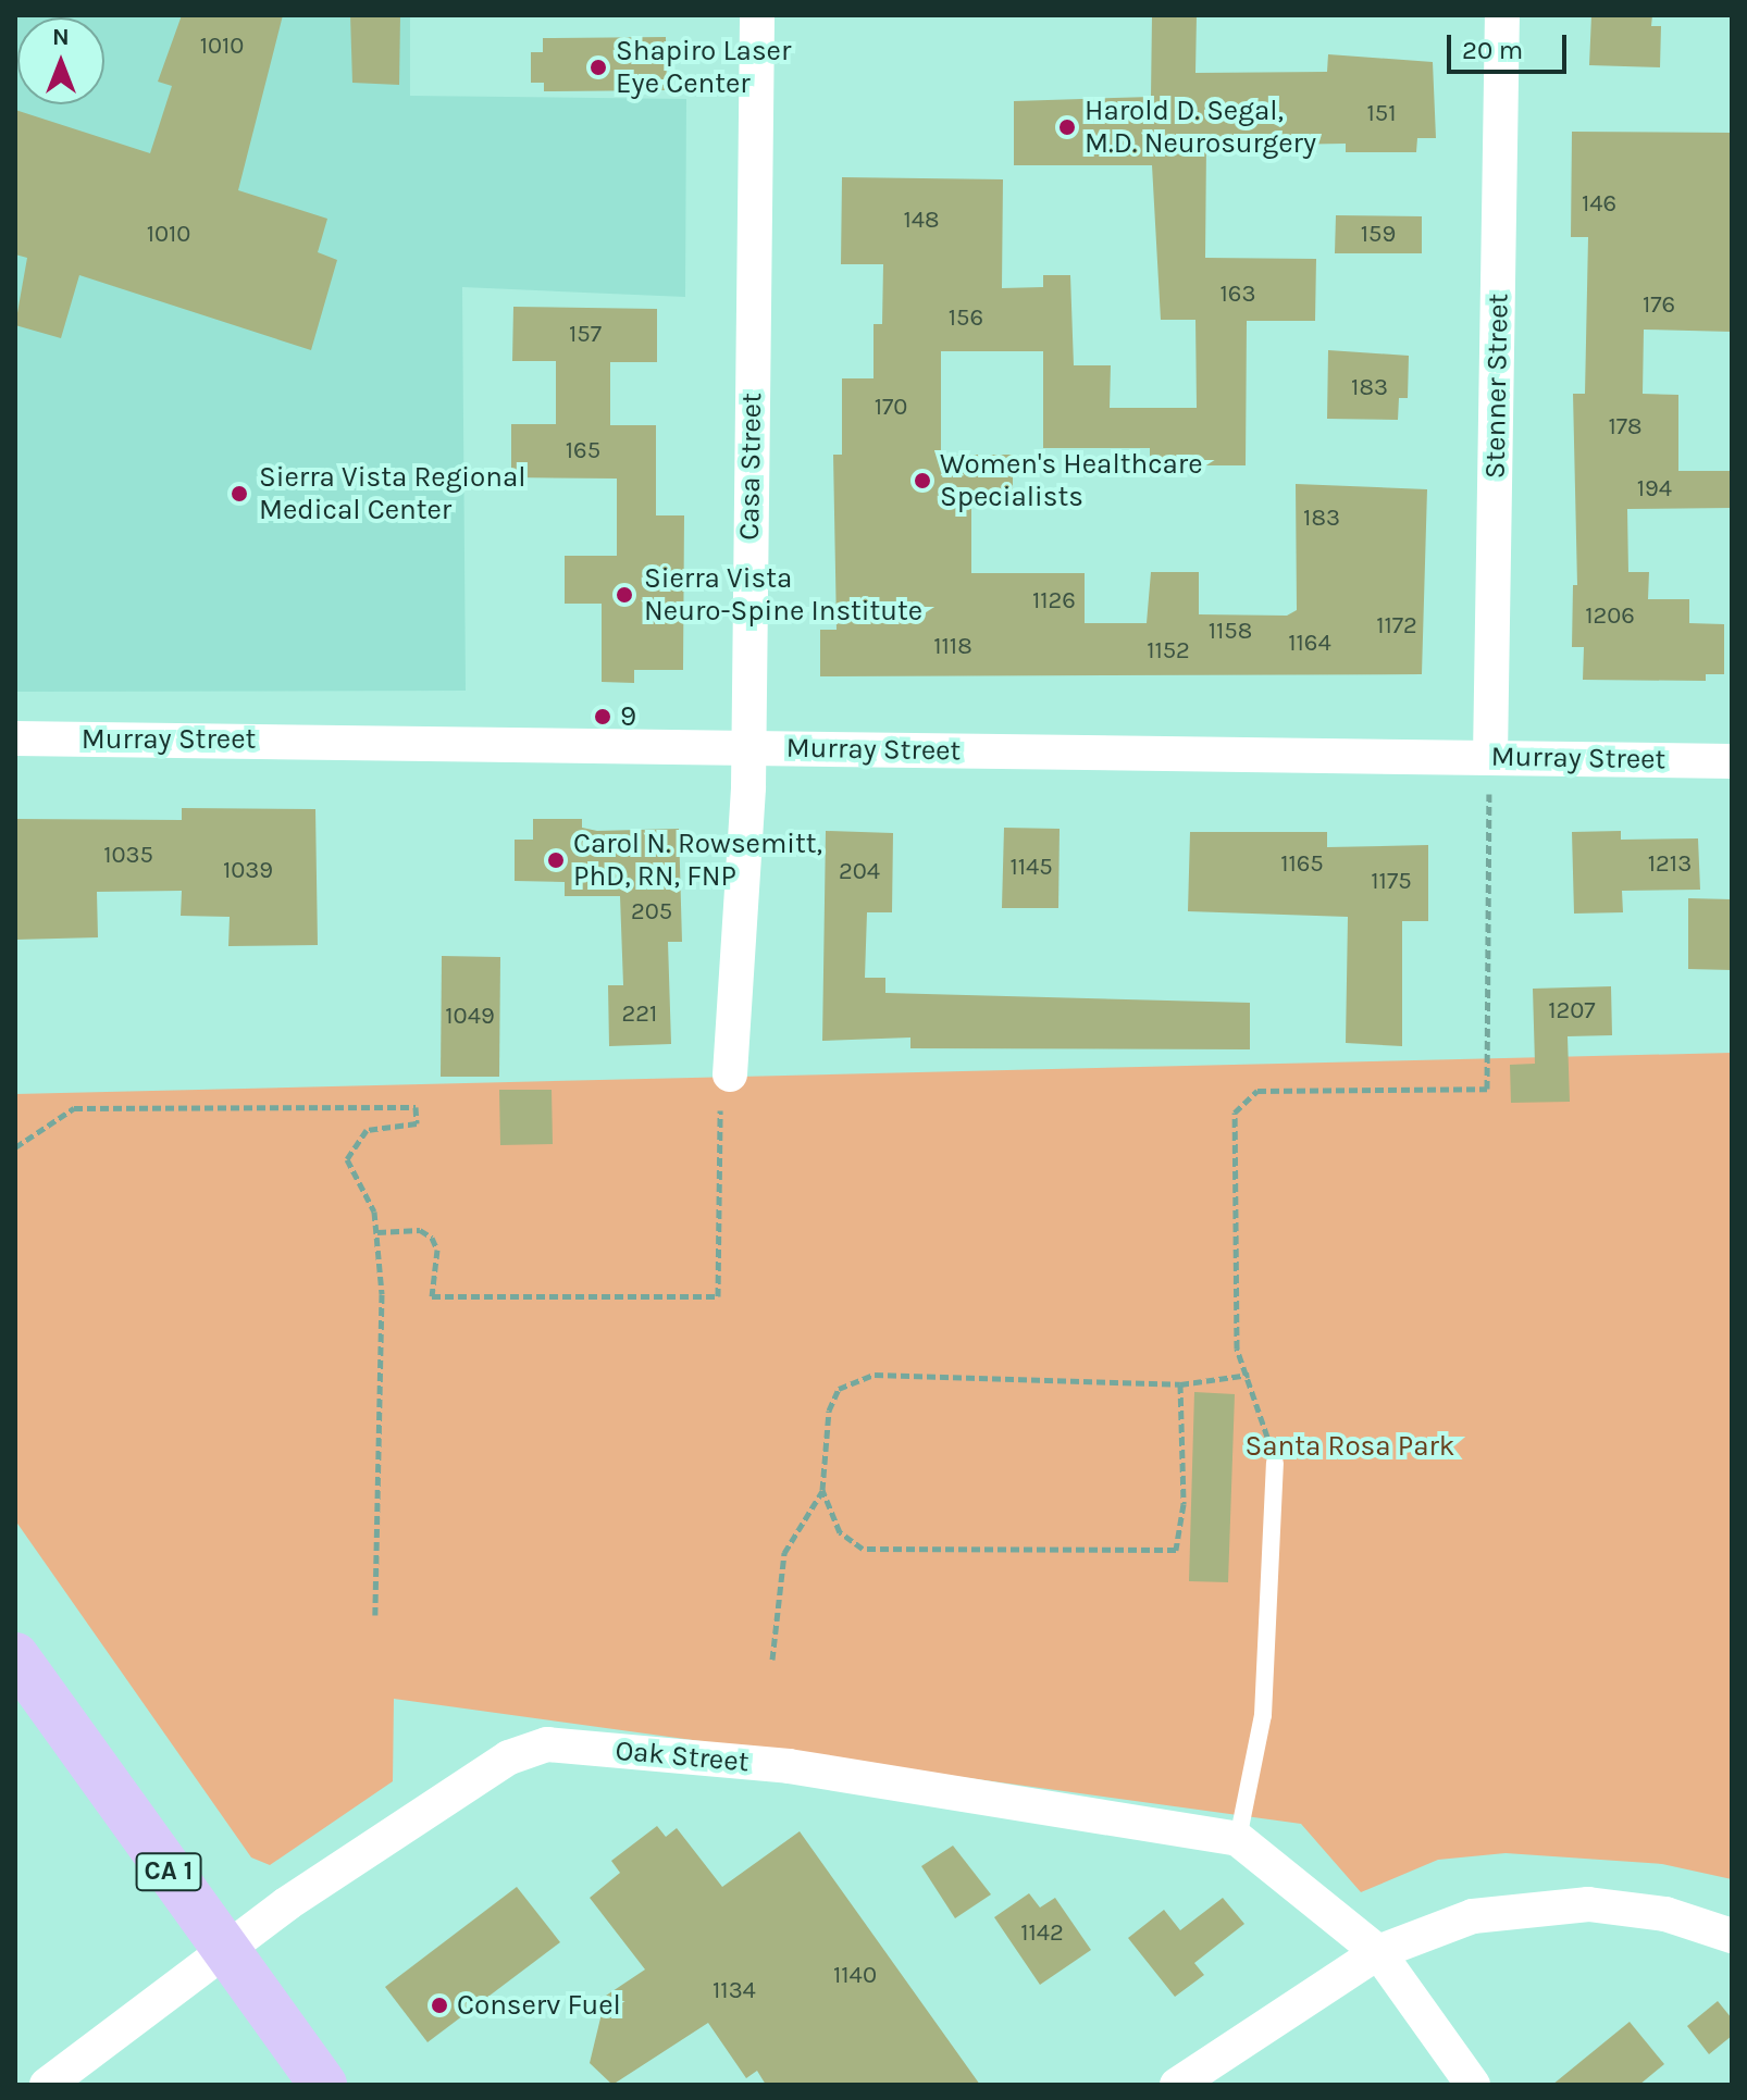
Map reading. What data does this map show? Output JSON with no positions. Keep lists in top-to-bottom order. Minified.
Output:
{"streets":{"highway":["CA 1"],"street":["Stenner Street","Casa Street","Murray Street","Oak Street"]},"crossings":[["Stenner Street","Murray Street"],["Casa Street","Murray Street"],["Oak Street","CA 1"]],"parks":["Santa Rosa Park"],"places":["Shapiro Laser Eye Center","Harold D. Segal, M.D. Neurosurgery","Women's Healthcare Specialists","Sierra Vista Regional Medical Center","Sierra Vista Neuro-Spine Institute","9","Carol N. Rowsemitt, PhD, RN, FNP","Conserv Fuel"],"house_numbers":["1010","151","146","148","1010","159","163","176","156","157","183","170","178","165","194","183","1126","1206","1172","1158","1164","1118","1152","1035","1165","1213","1145","1039","204","1175","205","1207","221","1049","1142","1140","1134"],"scale_bar":"20 m","north":"top"}
